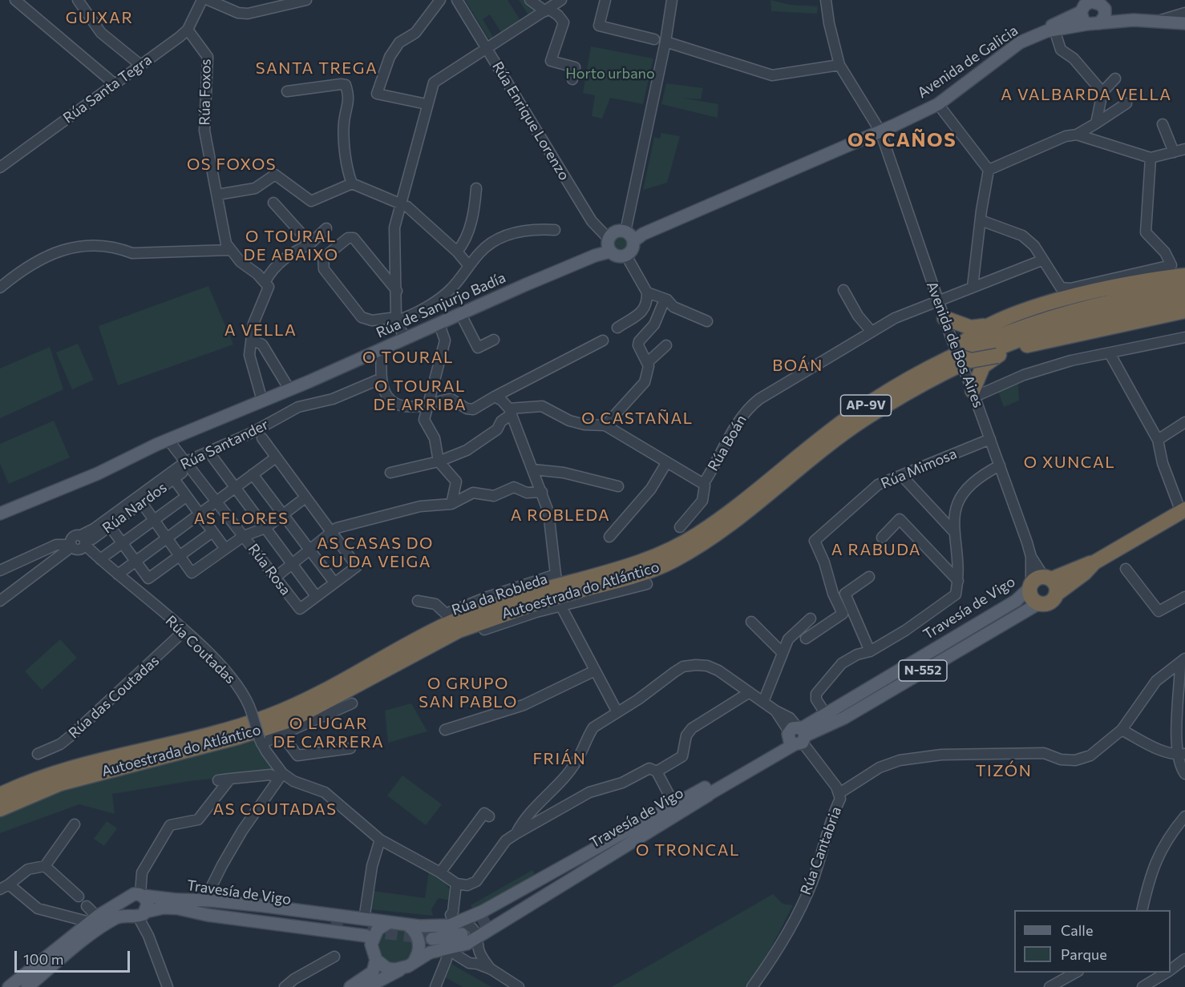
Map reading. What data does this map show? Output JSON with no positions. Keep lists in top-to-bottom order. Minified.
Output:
{"streets":{"highway":["AP-9V","Autoestrada do Atlántico","N-552"],"main road":["Avenida de Galicia","Rúa de Sanjurjo Badía","Travesía de Vigo"],"street":["Rúa Santa Tegra","Rúa Foxos","Rúa Enrique Lorenzo","Avenida de Bos Aires","Rúa Boán","Rúa Santander","Rúa Mimosa","Rúa Nardos","Rúa Rosa","Rúa da Robleda","Rúa Coutadas","Rúa das Coutadas","Rúa Cantabria"]},"crossings":[["Avenida de Galicia","Rúa de Sanjurjo Badía"],["Avenida de Galicia","Avenida de Bos Aires"],["Rúa Santa Tegra","Rúa Foxos"],["Rúa Enrique Lorenzo","Rúa de Sanjurjo Badía"],["Rúa de Sanjurjo Badía","Avenida de Bos Aires"],["Avenida de Bos Aires","Rúa Boán"],["Avenida de Bos Aires","Rúa Mimosa"],["Avenida de Bos Aires","Travesía de Vigo"],["Avenida de Bos Aires","N-552"],["Rúa Santander","Rúa Nardos"],["Rúa Santander","Rúa Rosa"],["Rúa Santander","Rúa Coutadas"],["Rúa Nardos","Rúa Coutadas"],["Rúa da Robleda","Rúa Cantabria"],["Travesía de Vigo","N-552"],["Travesía de Vigo","Rúa Cantabria"],["Rúa Coutadas","Rúa das Coutadas"]],"districts":["GUIXAR","SANTA TREGA","A VALBARDA VELLA","OS CAÑOS","OS FOXOS","O TOURAL DE ABAIXO","A VELLA","O TOURAL","BOÁN","O TOURAL DE ARRIBA","O CASTAÑAL","O XUNCAL","A ROBLEDA","AS FLORES","AS CASAS DO CU DA VEIGA","A RABUDA","O GRUPO SAN PABLO","O LUGAR DE CARRERA","FRIÁN","TIZÓN","AS COUTADAS","O TRONCAL"],"parks":["Horto urbano"],"legend":["Calle","Parque"],"scale_bar":"100 m"}
